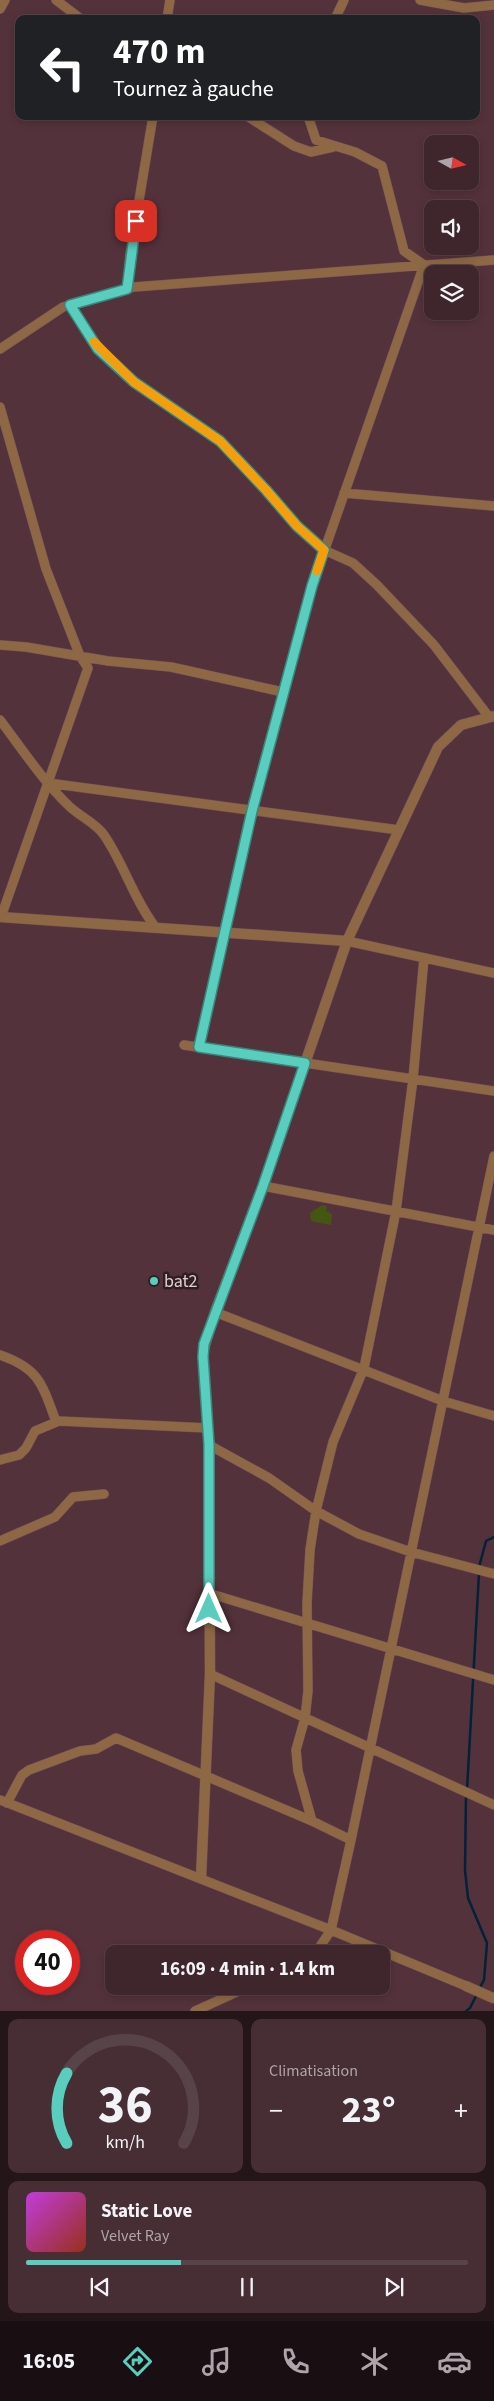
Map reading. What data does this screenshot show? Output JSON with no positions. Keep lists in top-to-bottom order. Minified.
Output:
{"places":["bat2"],"north":"right","page":{"turn":["470 m","Tournez à gauche"],"limit":"40","trip":"16:09 · 4 min · 1.4 km","tile":"Climatisation","heat":["−","23°","+"],"song":["Static Love","Velvet Ray"],"tabs":"16:05","gauge":["36","km/h"]}}
